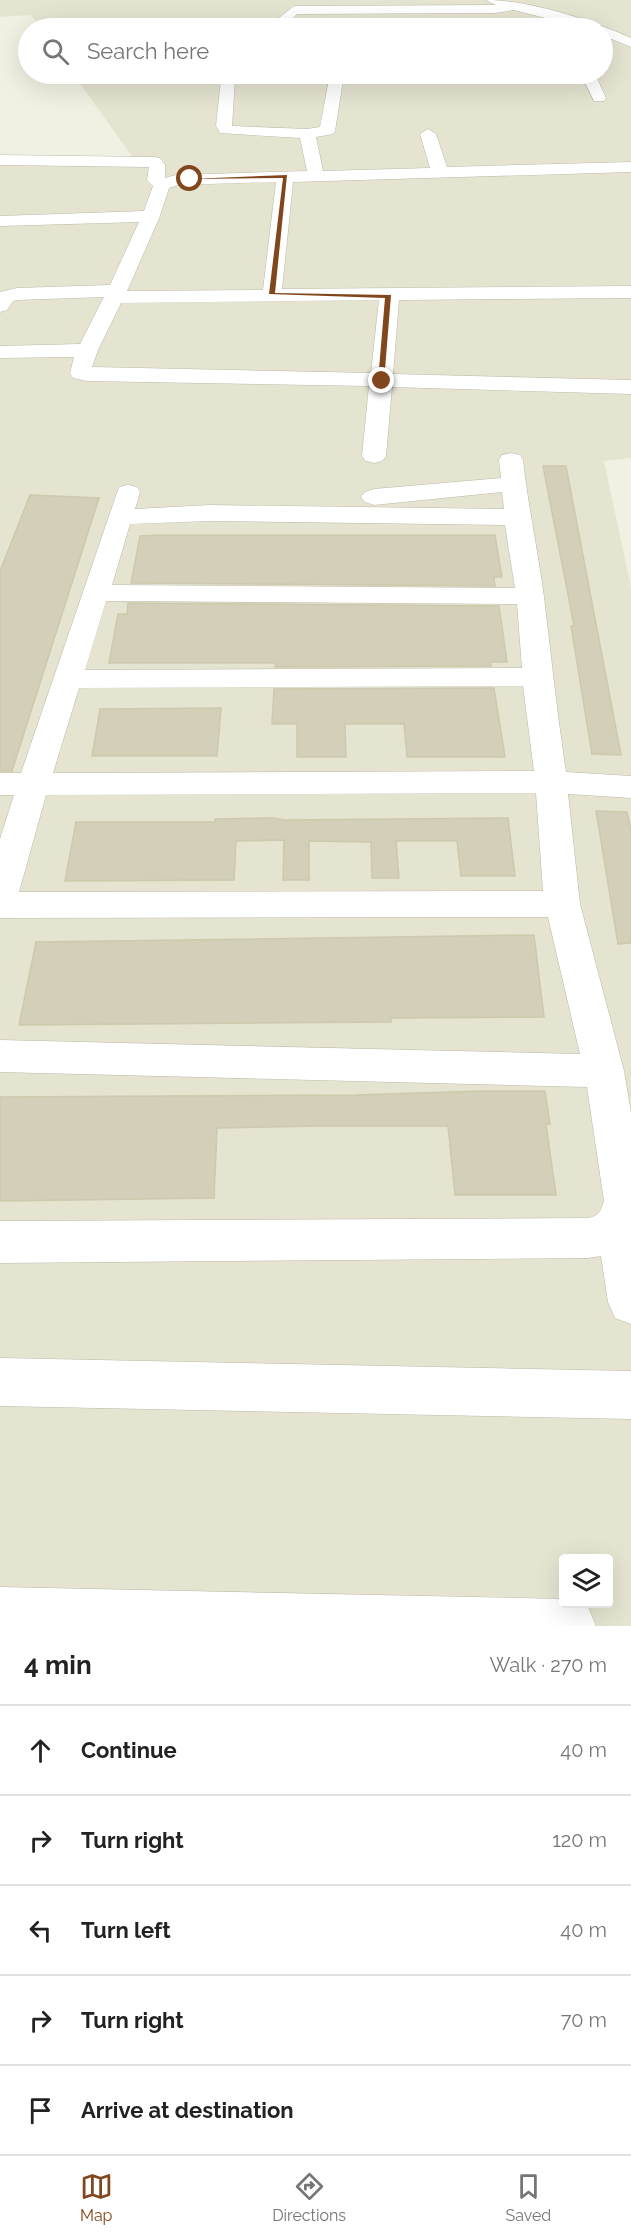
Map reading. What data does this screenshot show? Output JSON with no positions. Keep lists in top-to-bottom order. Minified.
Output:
{"page":{"search":"Search here","heading":["4 min","Walk · 270 m"],"list":[["Continue","40 m"],["Turn right","120 m"],["Turn left","40 m"],["Turn right","70 m"],"Arrive at destination"],"nav":["Map","Directions","Saved"]}}
